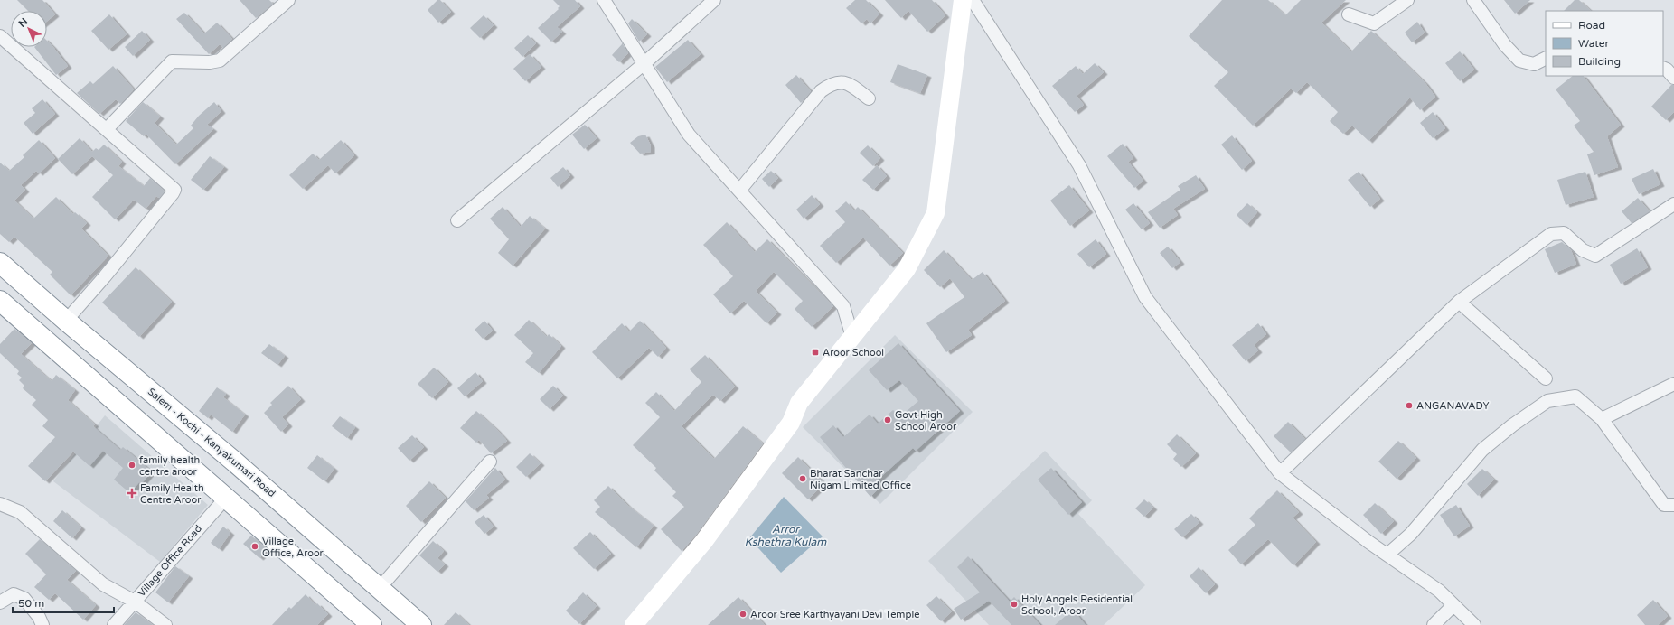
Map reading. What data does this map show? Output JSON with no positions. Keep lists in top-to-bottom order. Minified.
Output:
{"streets":{"highway":["Salem - Kochi - Kanyakumari Road"],"street":["Village Office Road"]},"water":["Arror Kshethra Kulam"],"places":{"transit":["Aroor School"],"other":["ANGANAVADY","Govt High School Aroor","family health centre aroor","Bharat Sanchar Nigam Limited Office","Village Office, Aroor","Holy Angels Residential School, Aroor","Aroor Sree Karthyayani Devi Temple"],"health":["Family Health Centre Aroor"]},"legend":["Road","Water","Building"],"scale_bar":"50 m","north":"top left"}
